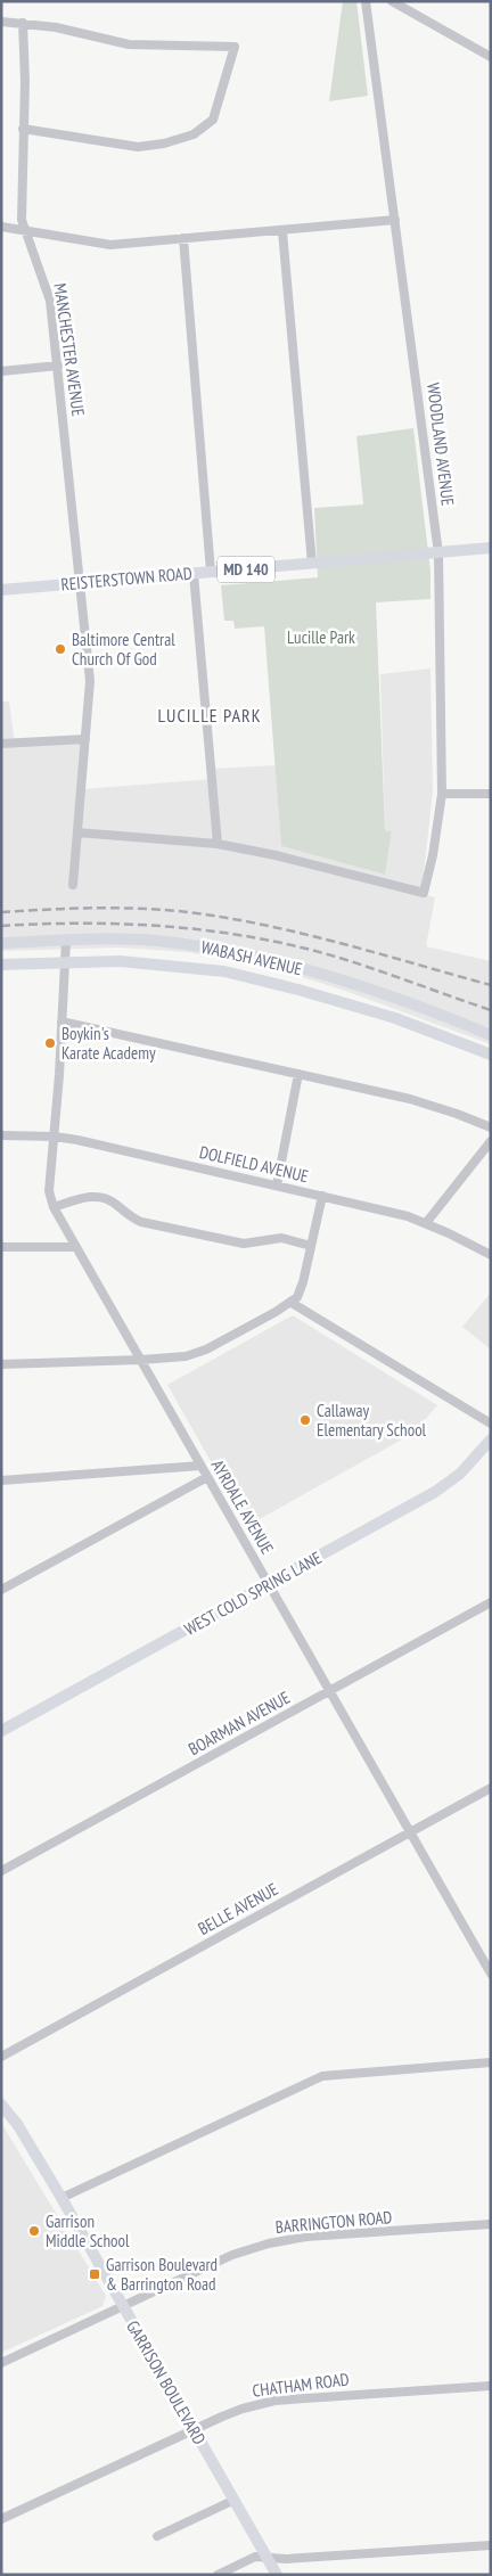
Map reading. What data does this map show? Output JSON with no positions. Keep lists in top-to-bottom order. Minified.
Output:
{"streets":{"main road":["MD 140","REISTERSTOWN ROAD","WABASH AVENUE","WEST COLD SPRING LANE","GARRISON BOULEVARD"],"street":["MANCHESTER AVENUE","WOODLAND AVENUE","DOLFIELD AVENUE","AYRDALE AVENUE","BOARMAN AVENUE","BELLE AVENUE","BARRINGTON ROAD","CHATHAM ROAD"]},"crossings":[["MANCHESTER AVENUE","REISTERSTOWN ROAD"],["WOODLAND AVENUE","REISTERSTOWN ROAD"],["WABASH AVENUE","AYRDALE AVENUE"],["DOLFIELD AVENUE","AYRDALE AVENUE"],["AYRDALE AVENUE","WEST COLD SPRING LANE"],["AYRDALE AVENUE","BOARMAN AVENUE"],["AYRDALE AVENUE","BELLE AVENUE"],["BARRINGTON ROAD","GARRISON BOULEVARD"],["GARRISON BOULEVARD","CHATHAM ROAD"]],"districts":["LUCILLE PARK"],"parks":["Lucille Park"],"places":{"other":["Baltimore Central Church Of God","Boykin's Karate Academy","Callaway Elementary School","Garrison Middle School"],"transit":["Garrison Boulevard & Barrington Road"]}}
